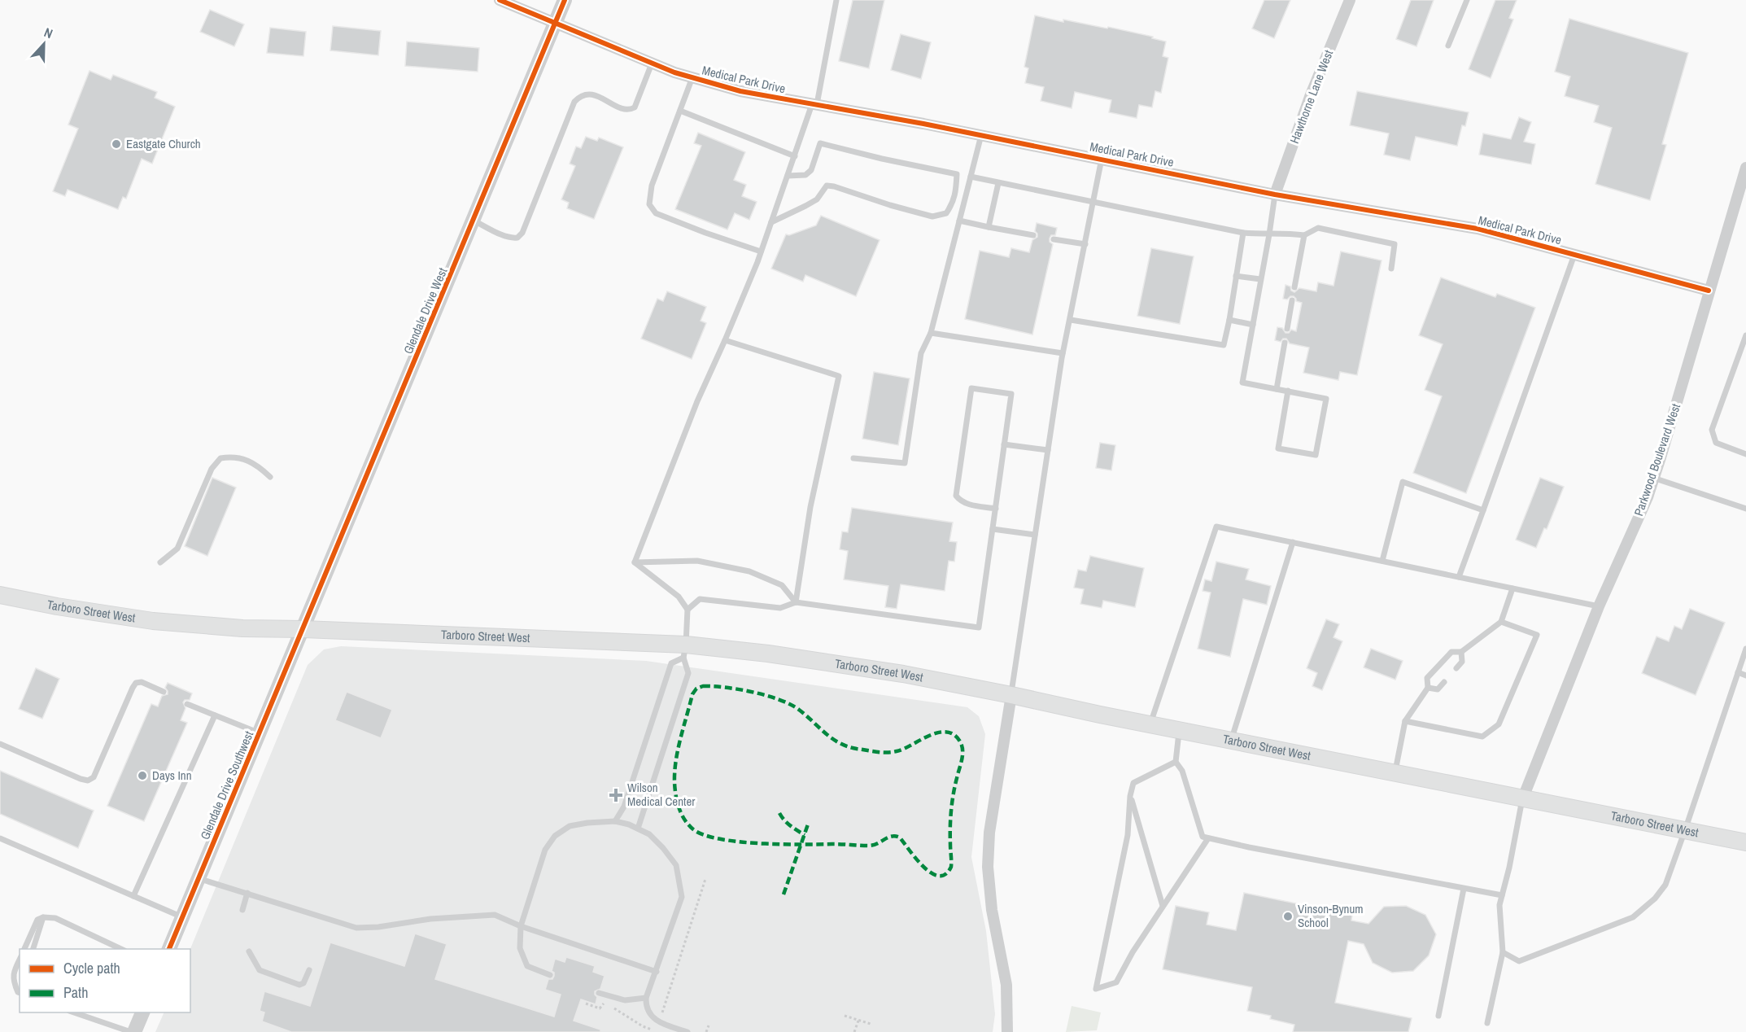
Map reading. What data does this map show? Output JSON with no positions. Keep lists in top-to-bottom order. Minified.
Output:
{"streets":{"main road":["Tarboro Street West"],"street":["Medical Park Drive","Hawthorne Lane West","Glendale Drive West","Parkwood Boulevard West","Glendale Drive Southwest"]},"crossings":[["Medical Park Drive","Hawthorne Lane West"],["Medical Park Drive","Glendale Drive West"],["Medical Park Drive","Parkwood Boulevard West"],["Glendale Drive West","Tarboro Street West"],["Glendale Drive West","Glendale Drive Southwest"],["Parkwood Boulevard West","Tarboro Street West"],["Tarboro Street West","Glendale Drive Southwest"]],"places":{"other":["Eastgate Church","Days Inn","Vinson-Bynum School"],"health":["Wilson Medical Center"]},"legend":["Cycle path","Path"],"north":"top"}
